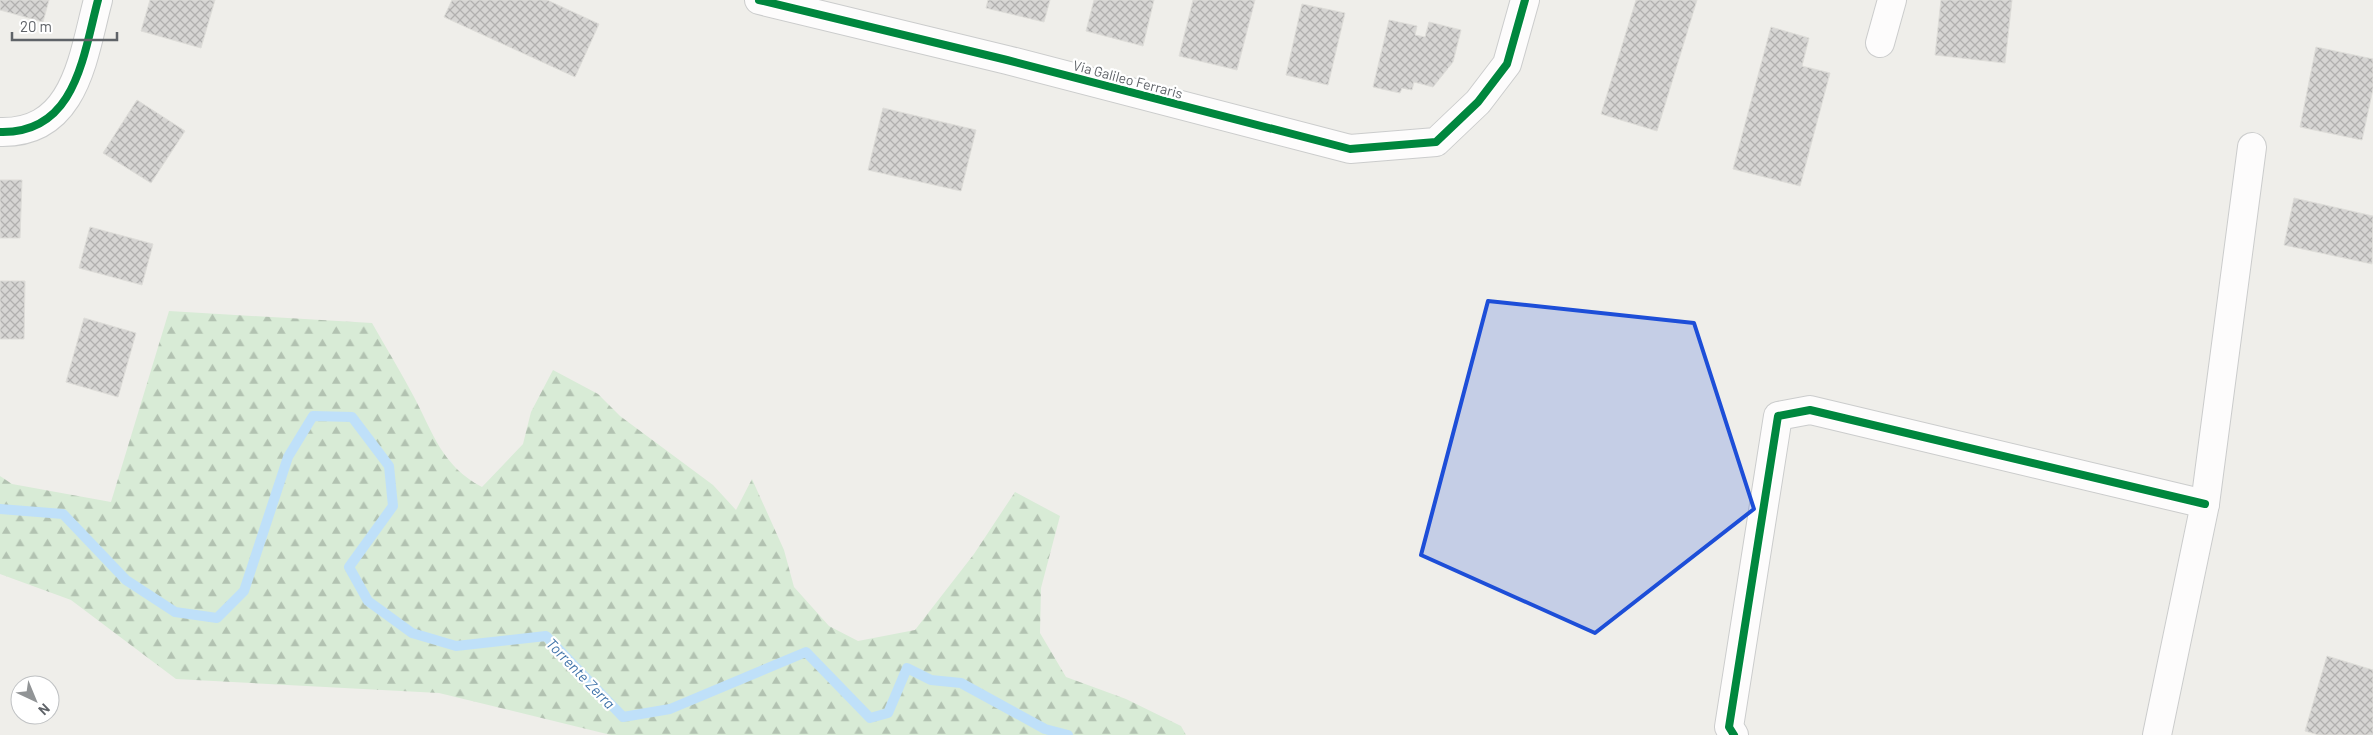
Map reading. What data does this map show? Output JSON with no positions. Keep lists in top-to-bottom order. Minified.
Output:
{"streets":{"street":["Via Galileo Ferraris"]},"water":["Torrente Zerra"],"scale_bar":"20 m","north":"bottom right"}
